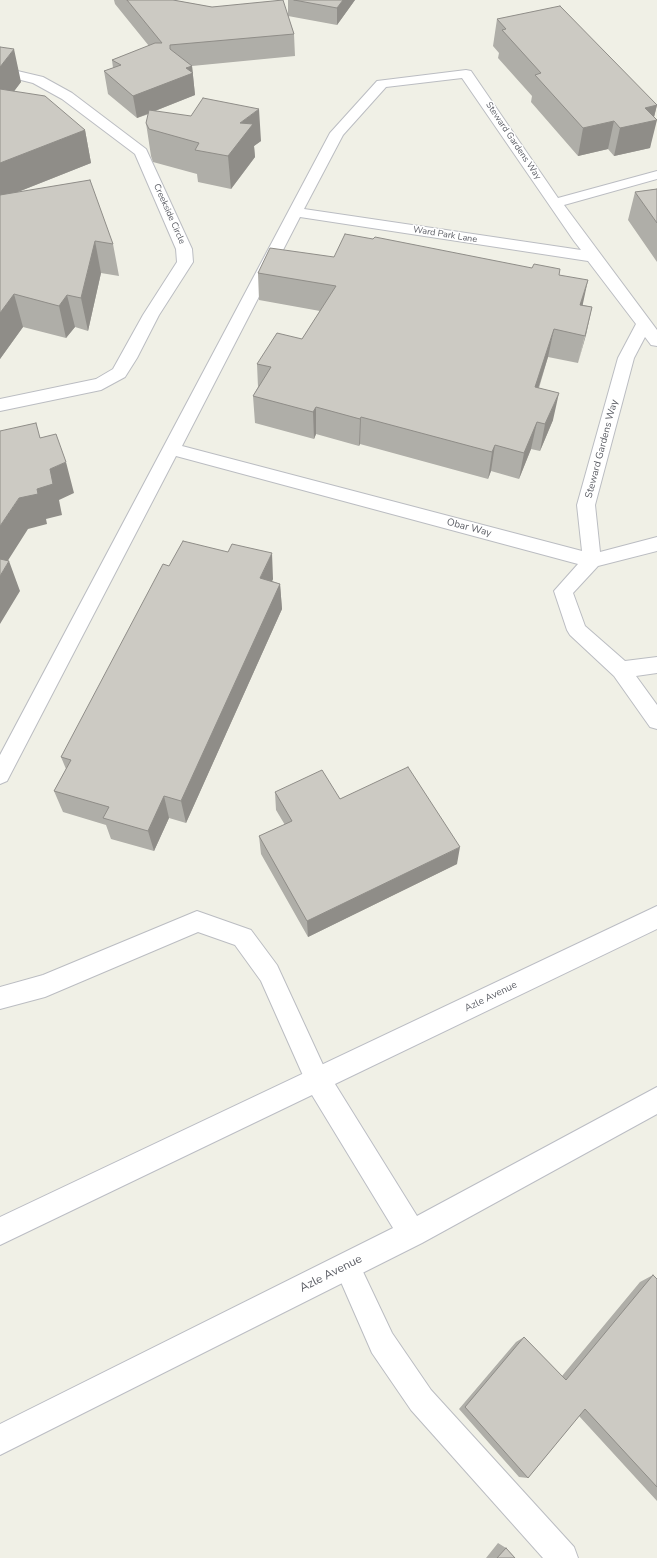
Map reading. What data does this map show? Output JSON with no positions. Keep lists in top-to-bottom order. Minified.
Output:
{"streets":{"main road":["Azle Avenue"],"lane":["Steward Gardens Way","Creekside Circle","Ward Park Lane","Obar Way"]},"crossings":[["Steward Gardens Way","Ward Park Lane"],["Steward Gardens Way","Obar Way"]]}
